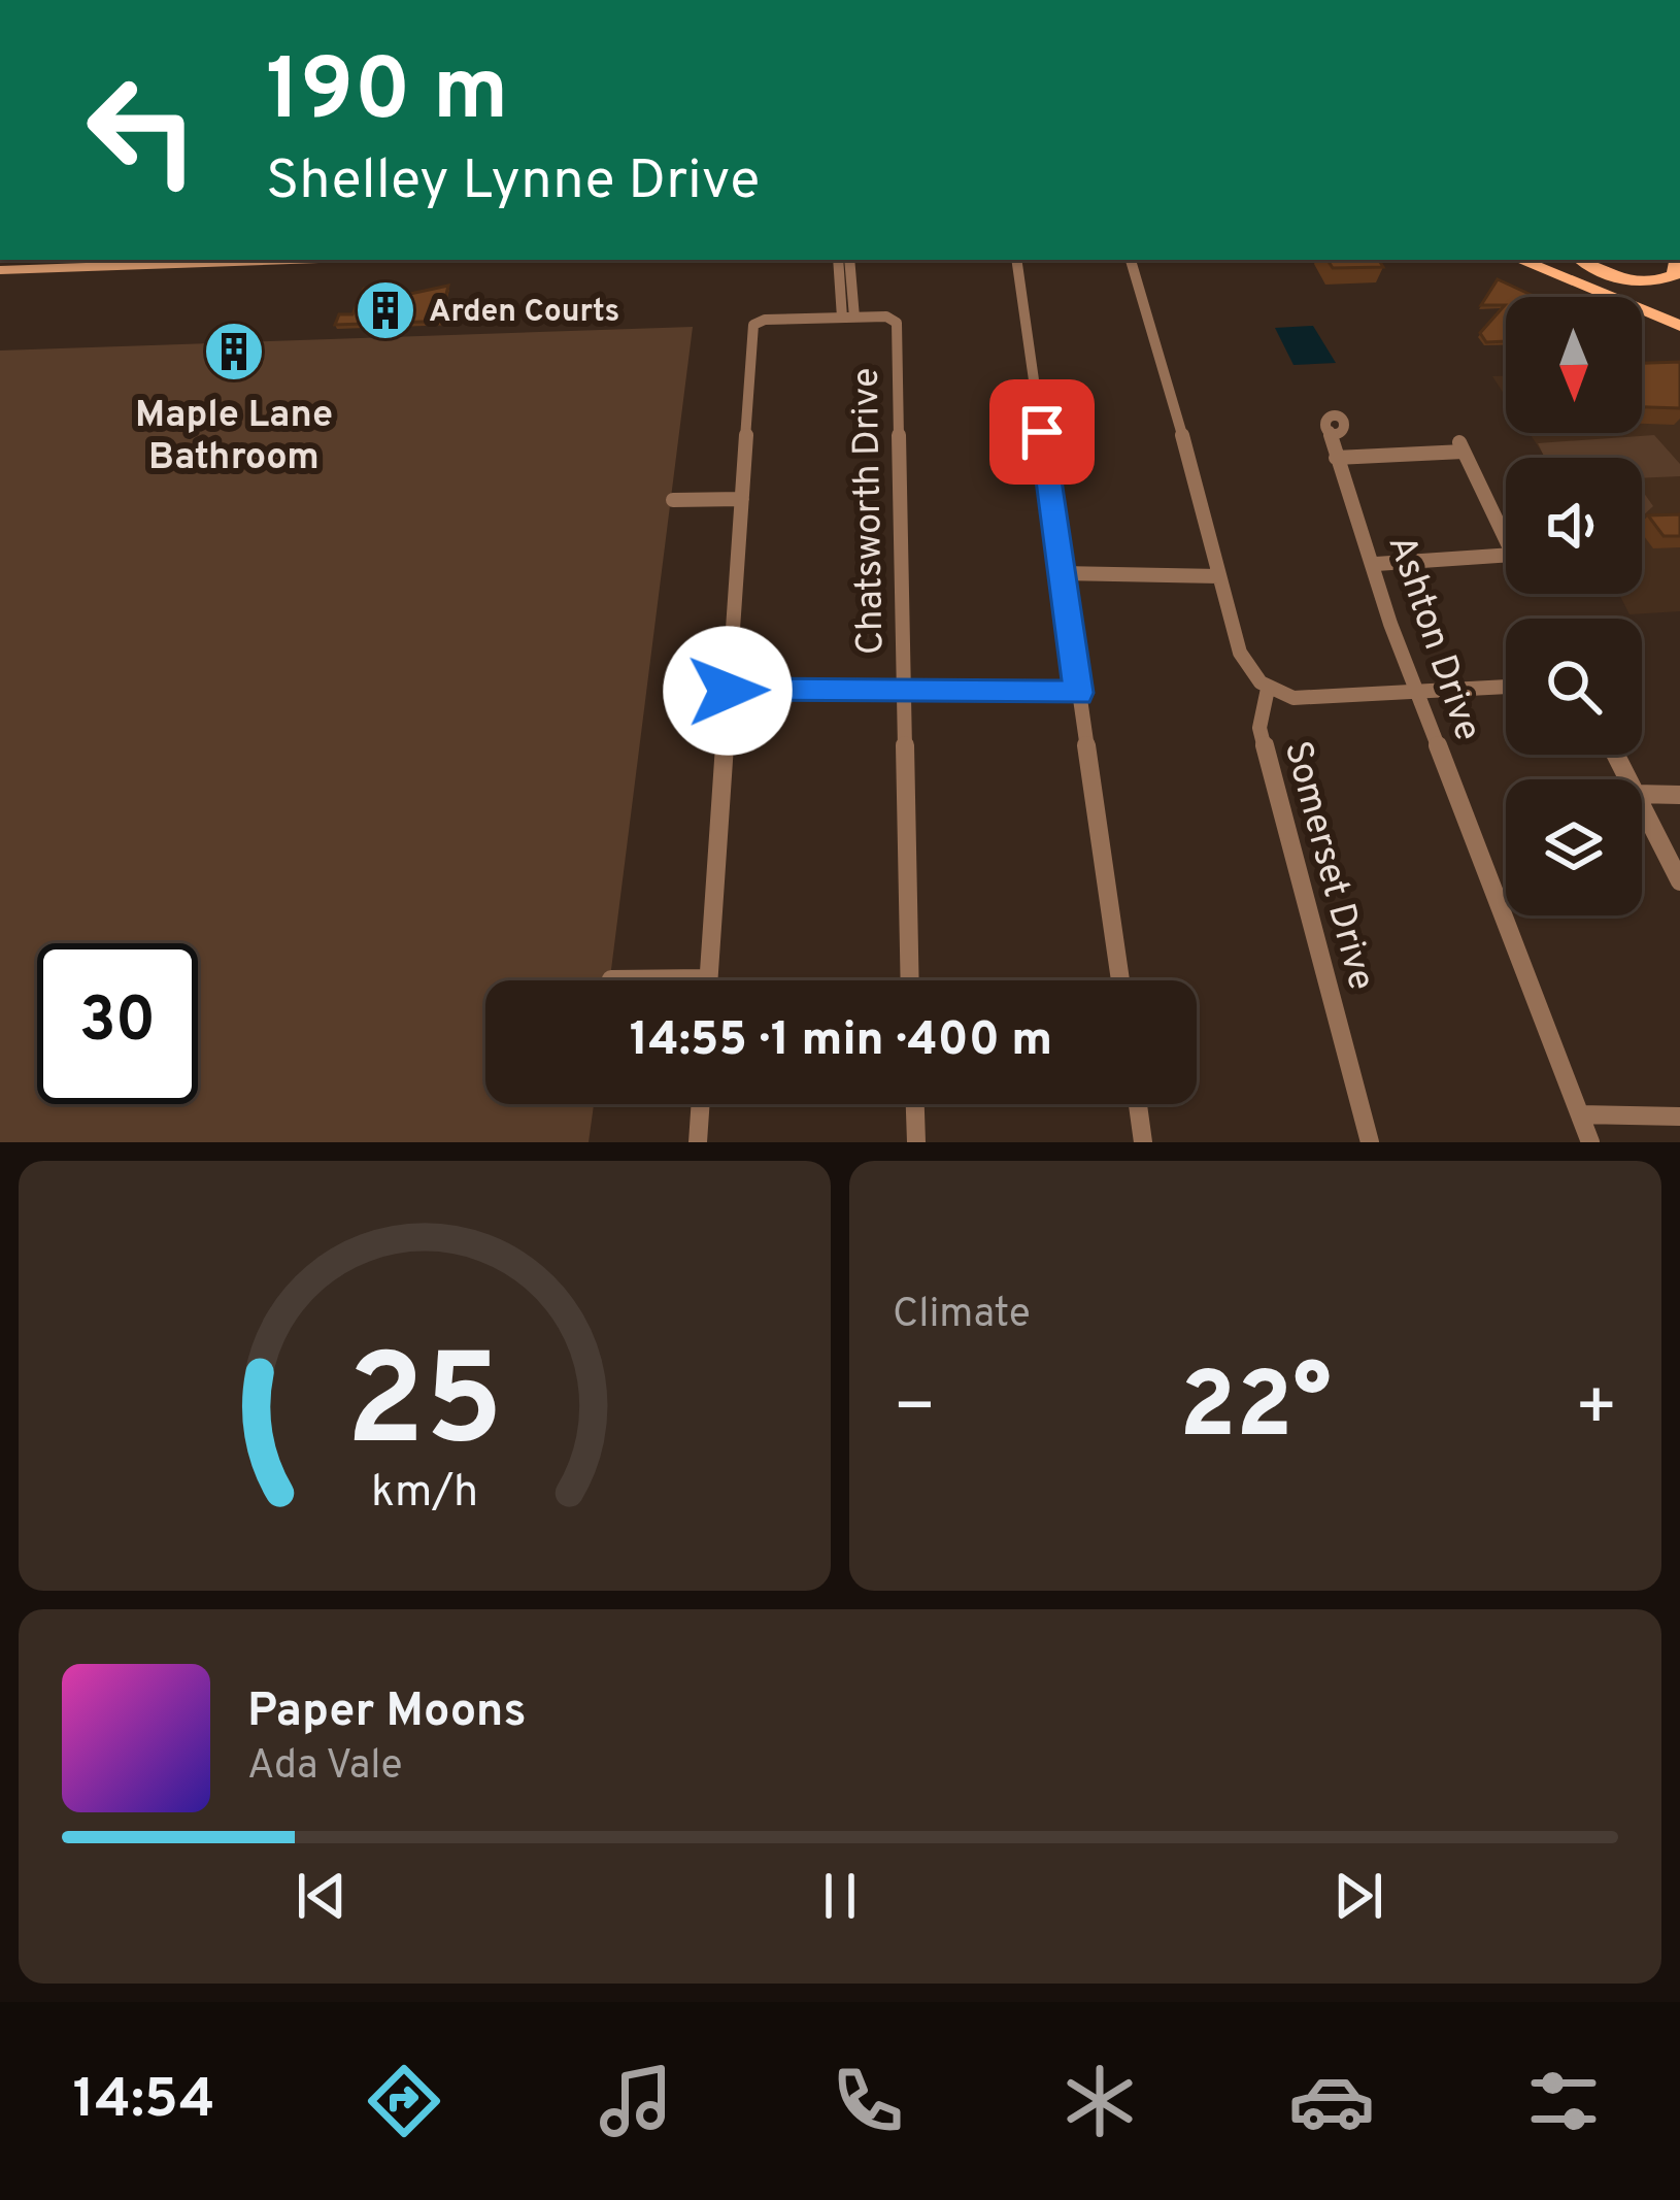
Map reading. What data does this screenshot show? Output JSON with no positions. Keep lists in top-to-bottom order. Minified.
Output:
{"streets":{"street":["Chatsworth Drive","Ashton Drive","Somerset Drive"]},"places":{"building":["Arden Courts","Maple Lane Bathroom"]},"north":"bottom","page":{"turn":["190 m","Shelley Lynne Drive"],"limit":"30","trip":"14:55 · 1 min · 400 m","tile":"Climate","heat":["−","22°","+"],"song":["Paper Moons","Ada Vale"],"tabs":"14:54","gauge":["25","km/h"]}}
